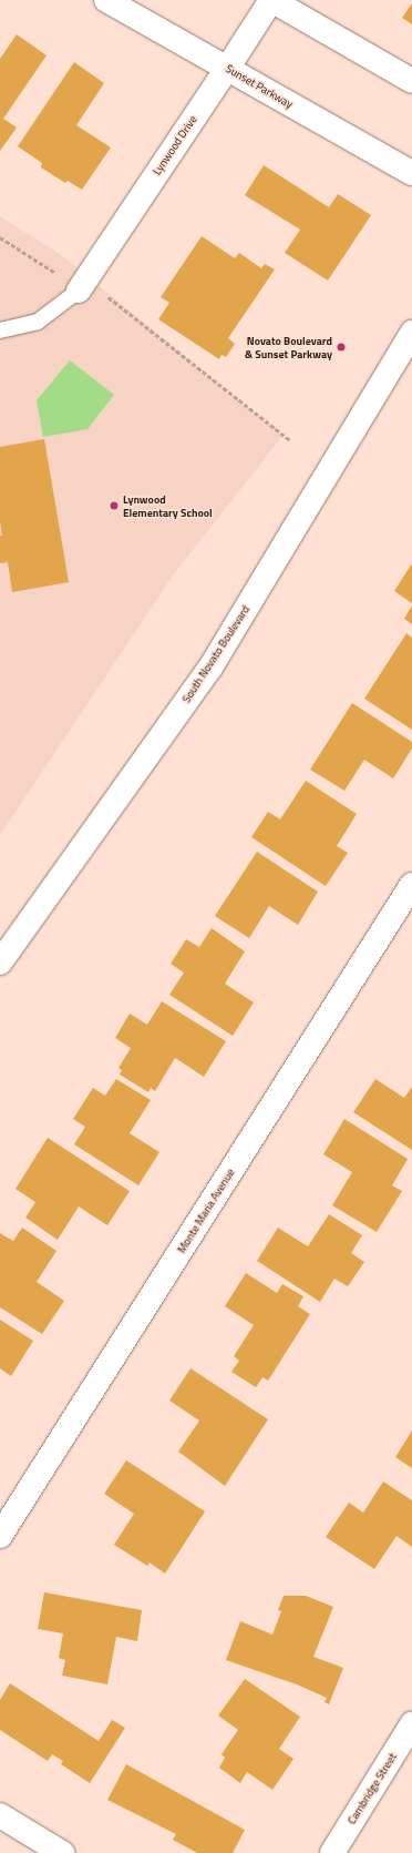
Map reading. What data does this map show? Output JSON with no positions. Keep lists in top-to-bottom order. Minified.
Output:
{"streets":{"street":["Sunset Parkway","Lynwood Drive","South Novato Boulevard","Monte Maria Avenue","Cambridge Street"]},"crossings":[["Sunset Parkway","Lynwood Drive"]],"places":["Novato Boulevard & Sunset Parkway","Lynwood Elementary School"]}
